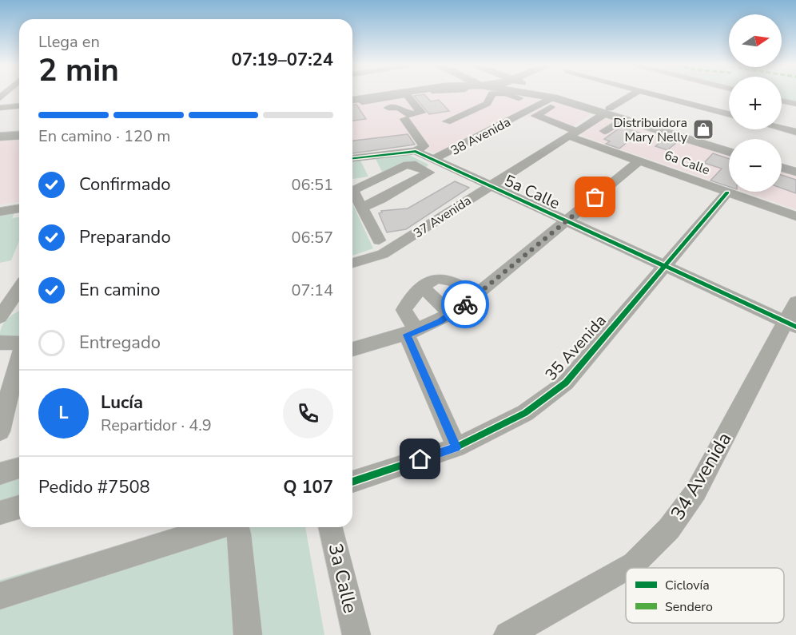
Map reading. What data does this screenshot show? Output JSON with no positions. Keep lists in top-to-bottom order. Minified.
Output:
{"streets":{"street":["38 Avenida","6a Calle","5a Calle","37 Avenida","35 Avenida","34 Avenida","3a Calle"]},"crossings":[["38 Avenida","6a Calle"],["38 Avenida","5a Calle"],["6a Calle","37 Avenida"],["6a Calle","35 Avenida"],["5a Calle","37 Avenida"],["5a Calle","35 Avenida"],["5a Calle","34 Avenida"]],"places":{"shop":["Distribuidora Mary Nelly"]},"legend":["Ciclovía","Sendero"],"north":"right","page":{"map_buttons":["+","−"],"heading":["2 min","Llega en","07:19–07:24"],"panel":["Lucía","Repartidor · 4.9","Pedido #7508","Q 107"],"bar":"En camino · 120 m","list":[["Confirmado","06:51"],["Preparando","06:57"],["En camino","07:14"],"Entregado"],"round":"L"}}
